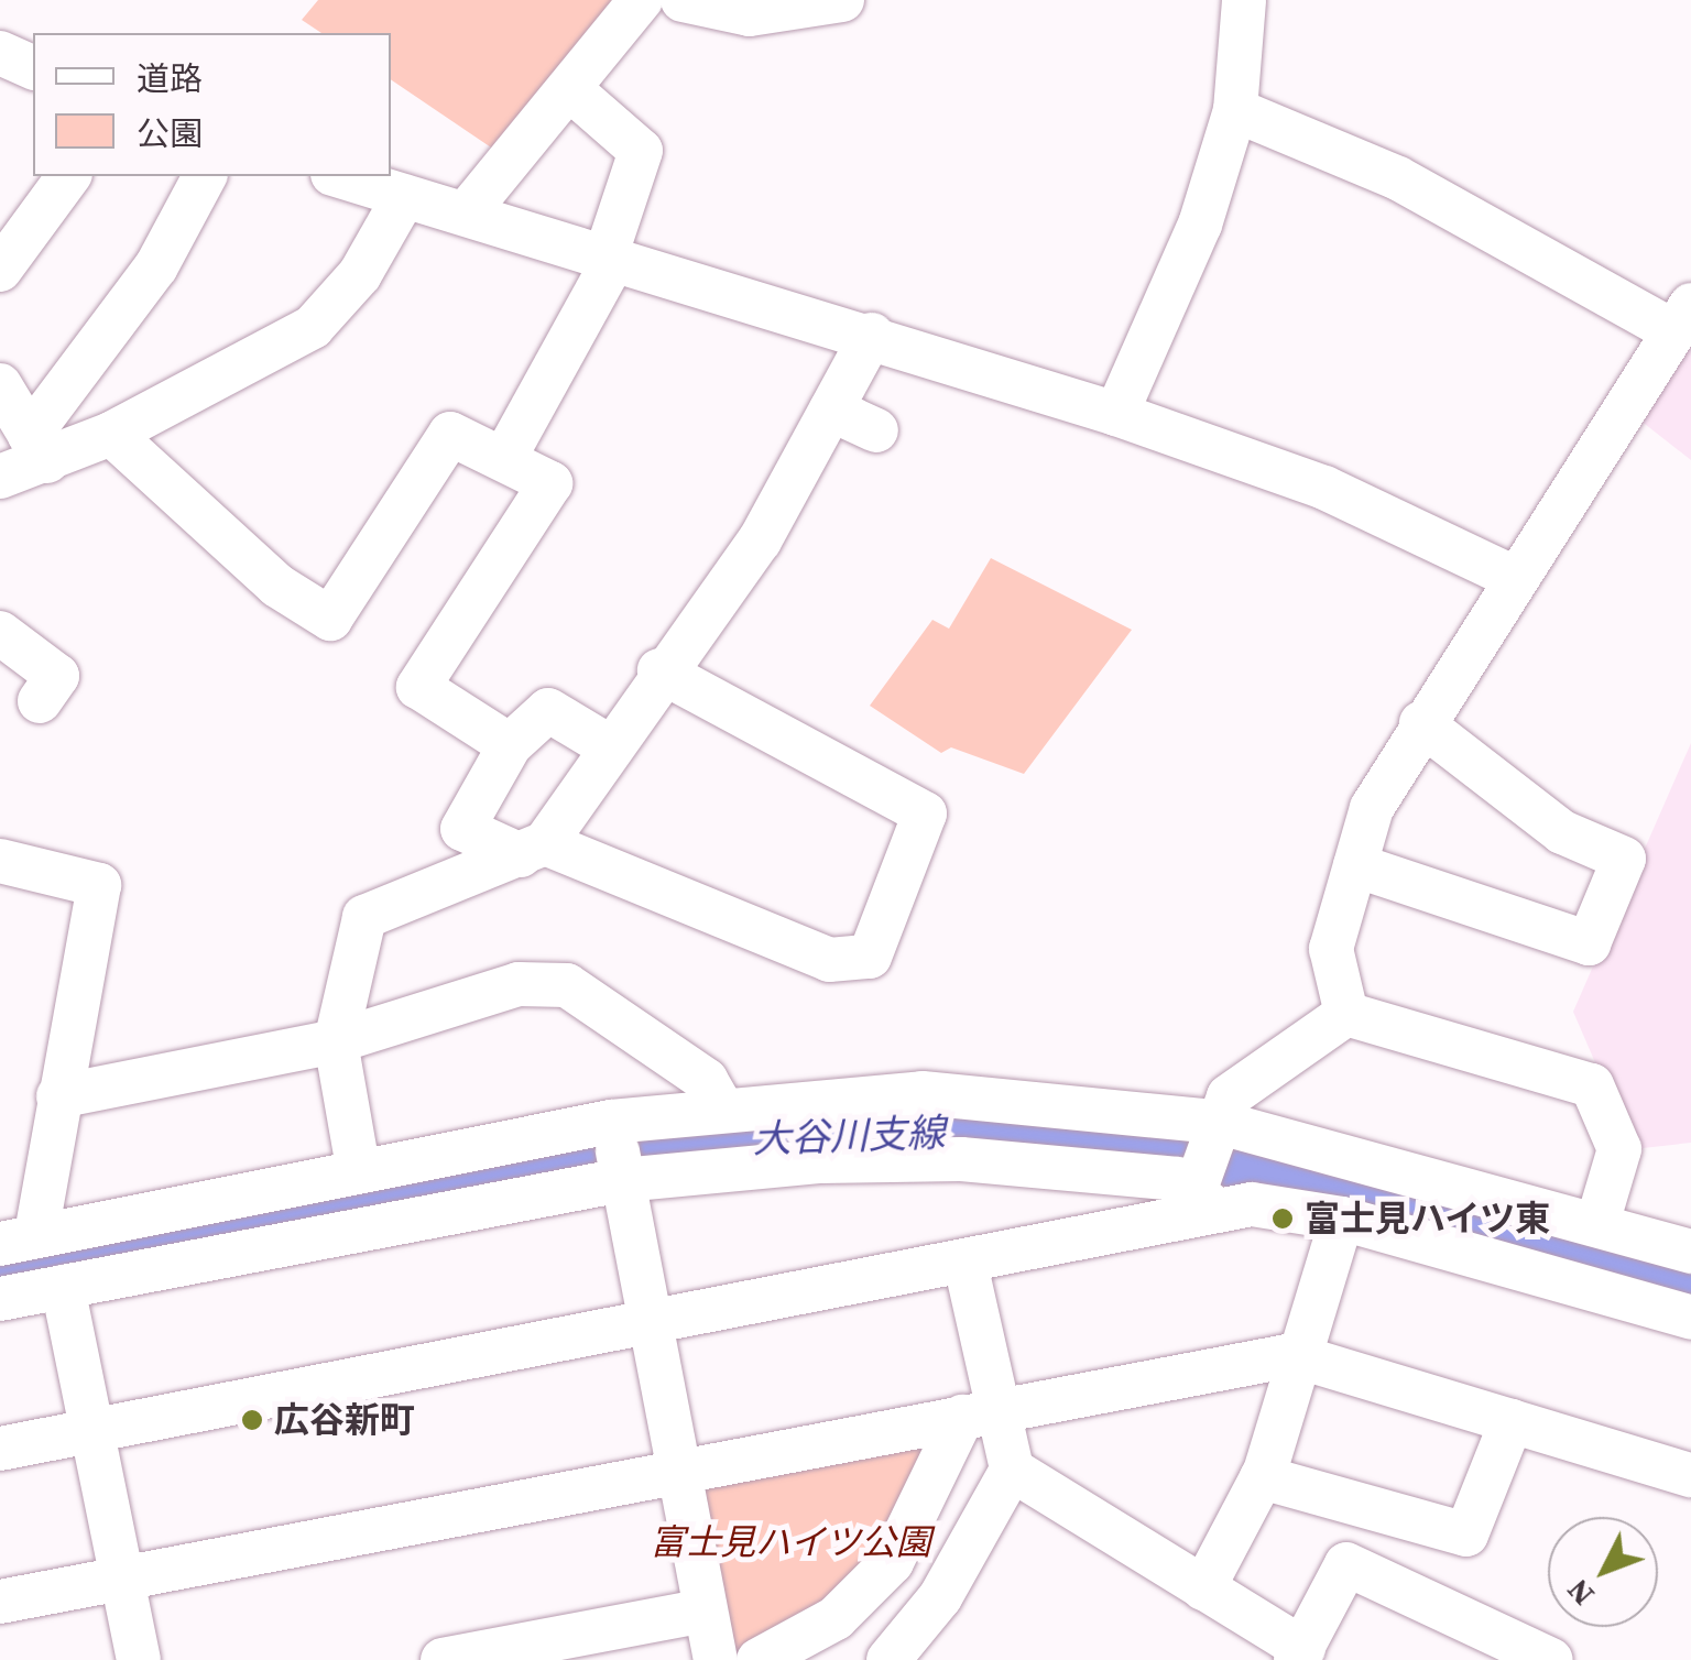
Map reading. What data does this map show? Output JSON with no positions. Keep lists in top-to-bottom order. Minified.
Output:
{"water":["大谷川支線"],"parks":["富士見ハイツ公園"],"places":["富士見ハイツ東","広谷新町"],"legend":["道路","公園"],"north":"bottom left"}
